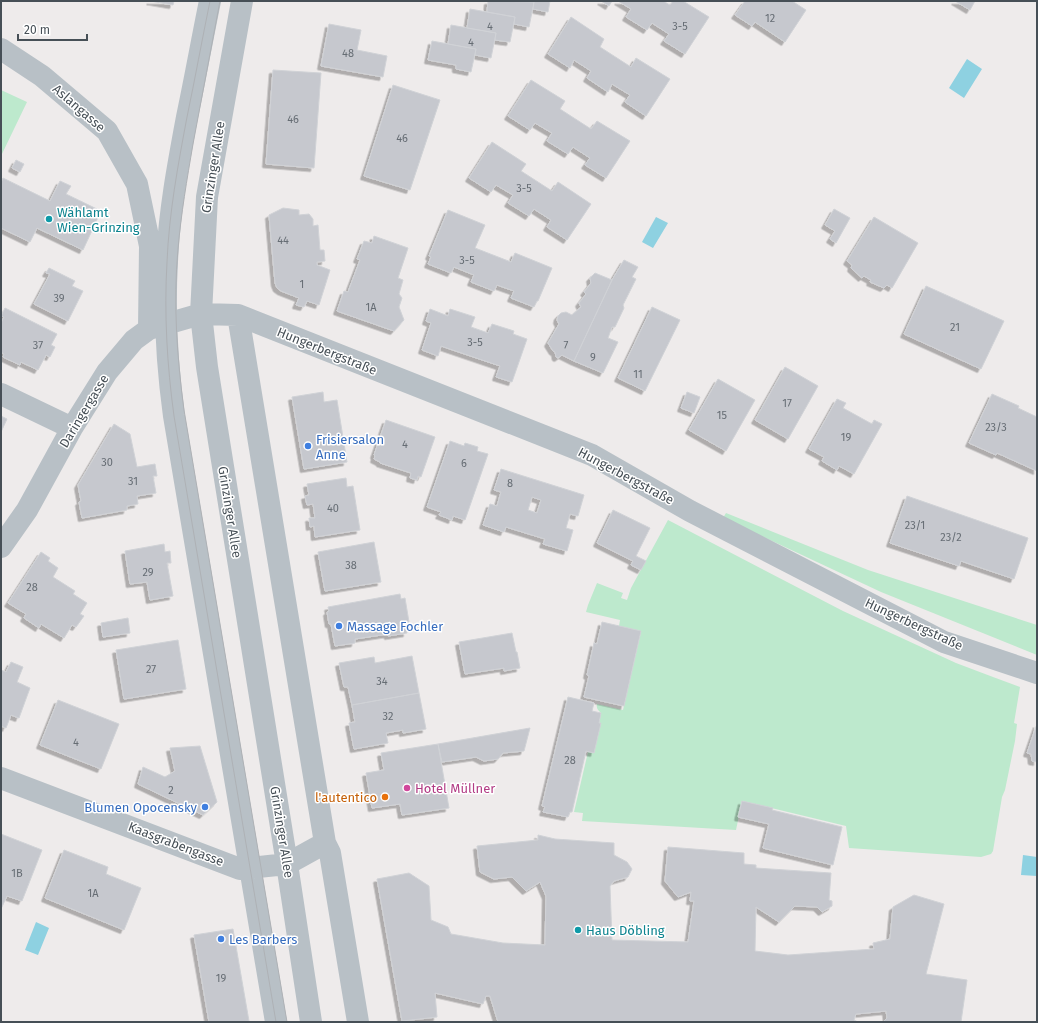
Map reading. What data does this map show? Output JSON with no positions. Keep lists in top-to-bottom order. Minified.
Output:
{"streets":{"street":["Aslangasse","Grinzinger Allee","Hungerbergstraße","Daringergasse","Kaasgrabengasse"]},"crossings":[["Aslangasse","Daringergasse"],["Grinzinger Allee","Hungerbergstraße"],["Grinzinger Allee","Daringergasse"],["Grinzinger Allee","Kaasgrabengasse"],["Hungerbergstraße","Daringergasse"]],"places":["Wählamt Wien-Grinzing","Frisiersalon Anne","Massage Fochler","Hotel Müllner","l'autentico","Blumen Opocensky","Haus Döbling","Les Barbers"],"house_numbers":["12","4","3-5","4","48","46","46","3-5","44","3-5","1","39","1A","21","3-5","37","7","9","11","17","15","23/3","19","4","30","6","31","8","40","23/1","23/2","38","29","28","27","34","32","4","28","2","1B","1A","19"],"scale_bar":"20 m"}
